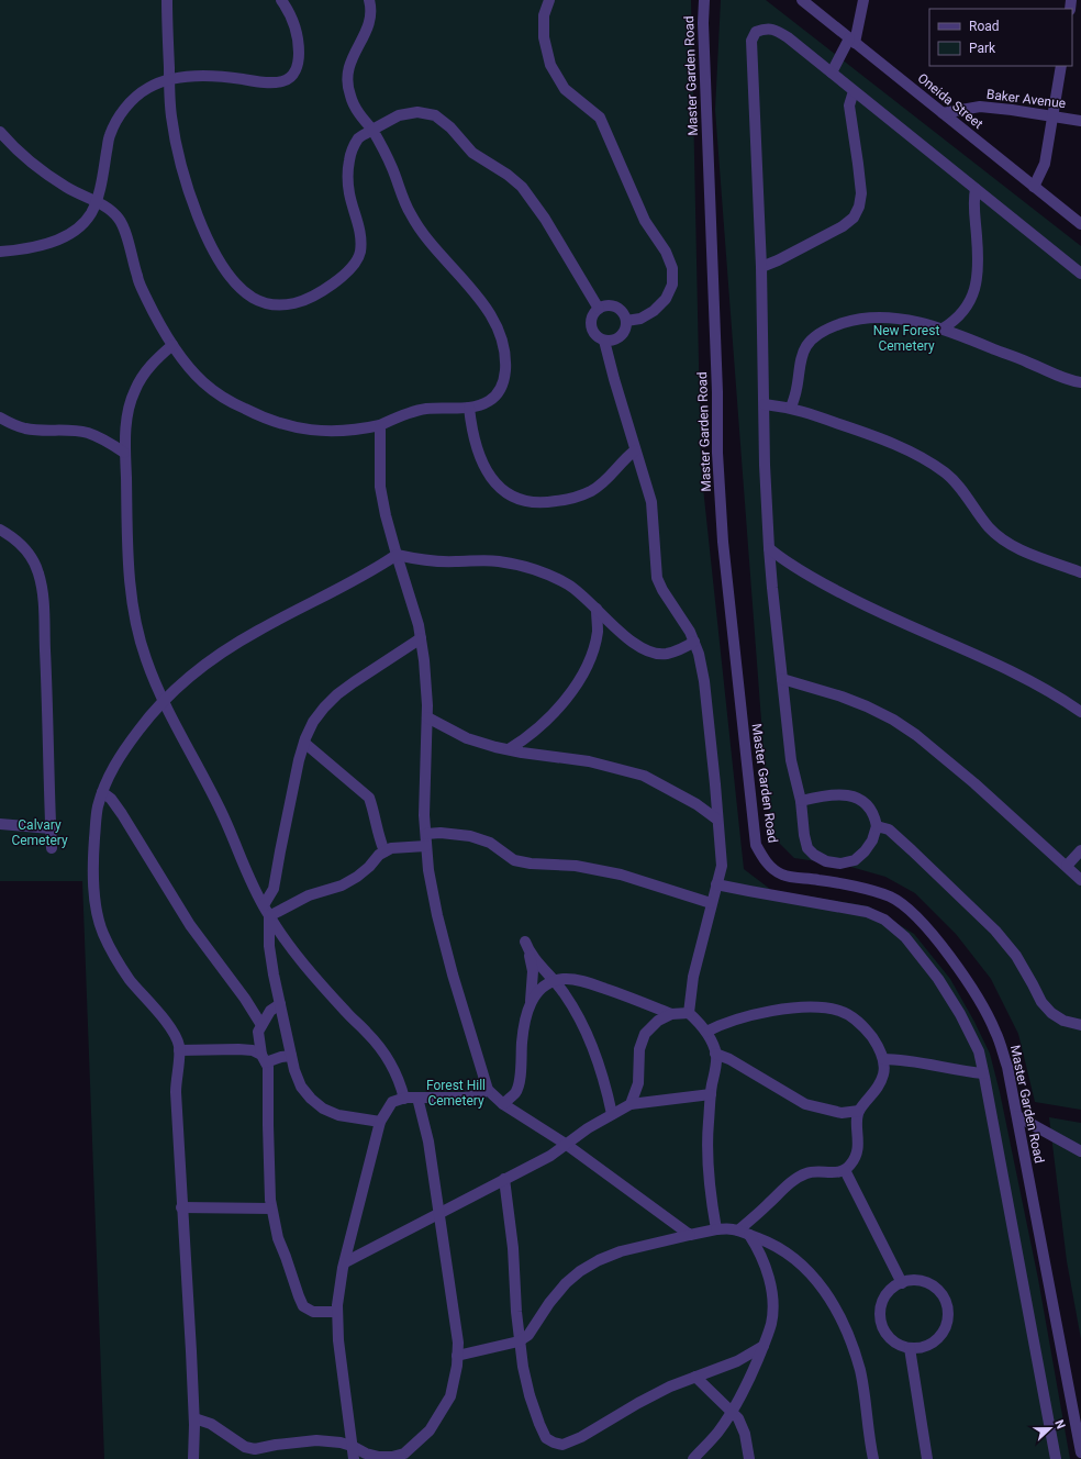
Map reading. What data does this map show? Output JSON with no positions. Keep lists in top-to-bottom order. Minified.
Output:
{"streets":{"street":["Master Garden Road","Baker Avenue","Oneida Street"]},"crossings":[["Baker Avenue","Oneida Street"]],"parks":["New Forest Cemetery","Calvary Cemetery","Forest Hill Cemetery"],"legend":["Road","Park"],"north":"right"}
